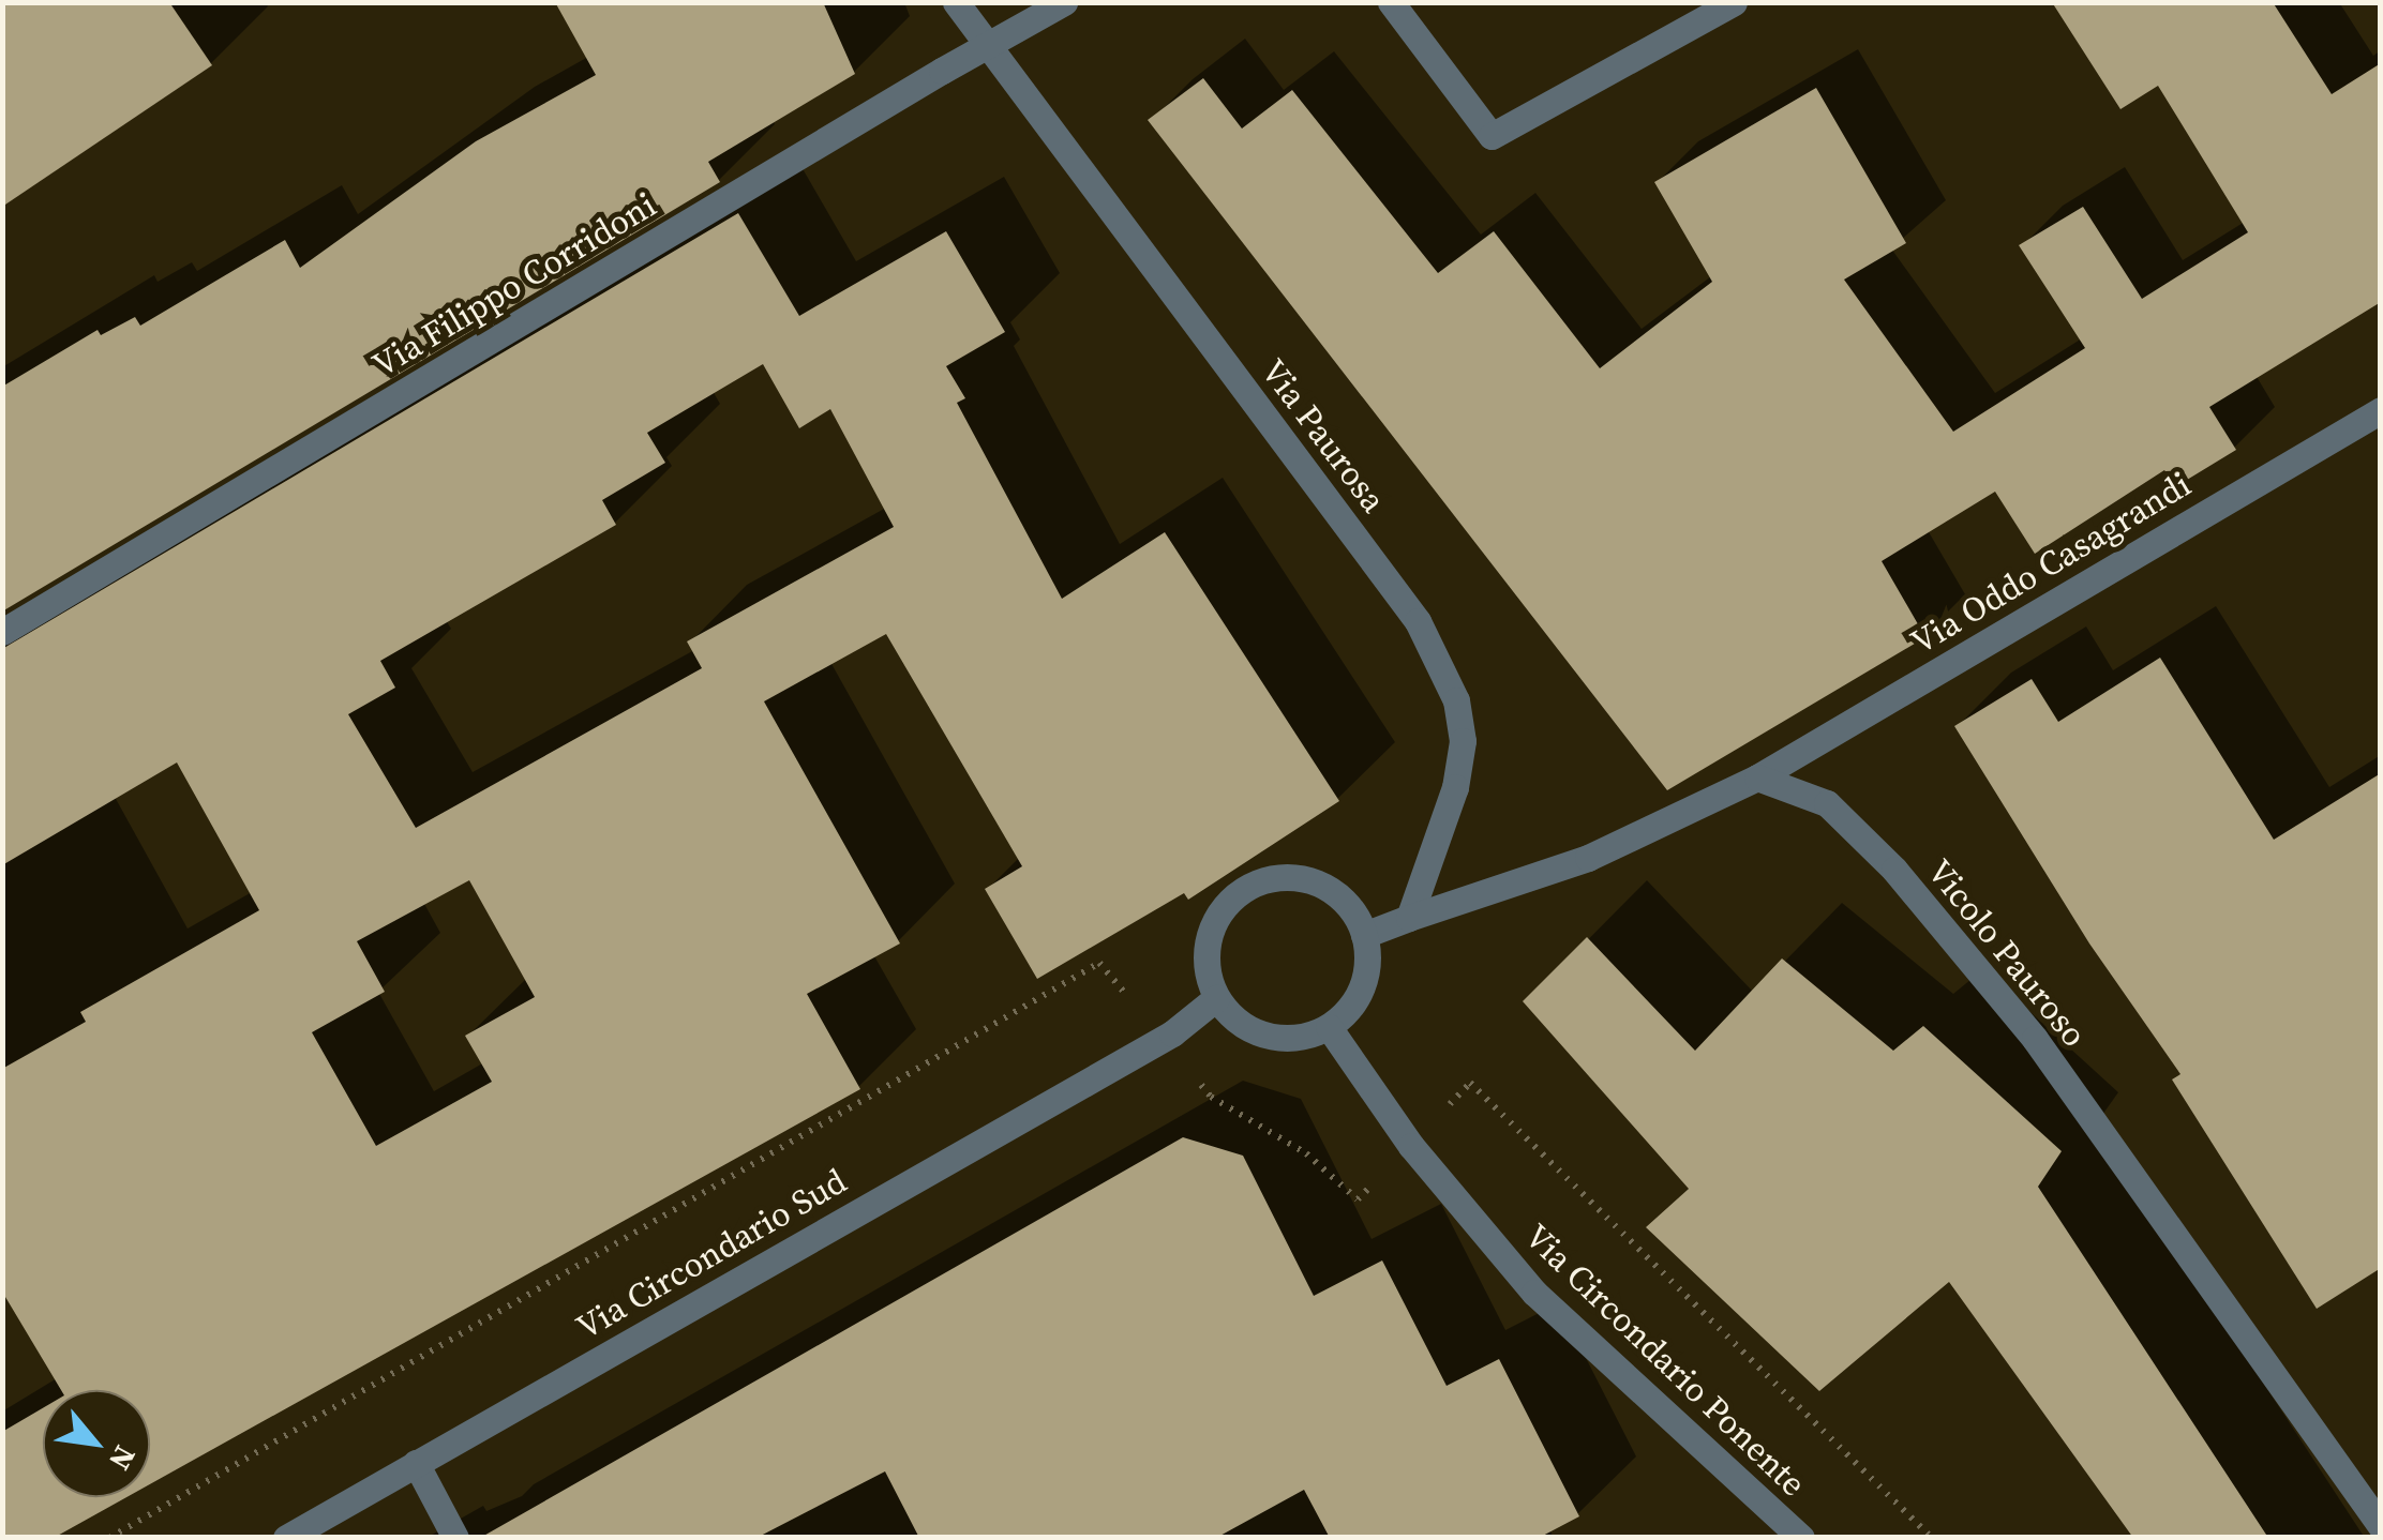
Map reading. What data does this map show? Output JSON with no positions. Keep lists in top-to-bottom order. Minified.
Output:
{"streets":{"street":["Via Filippo Corridoni","Via Paurosa","Via Oddo Casagrandi","Vicolo Pauroso","Via Circondario Sud","Via Circondario Ponente"]},"crossings":[["Via Filippo Corridoni","Via Paurosa"],["Via Oddo Casagrandi","Vicolo Pauroso"]],"north":"bottom right"}
